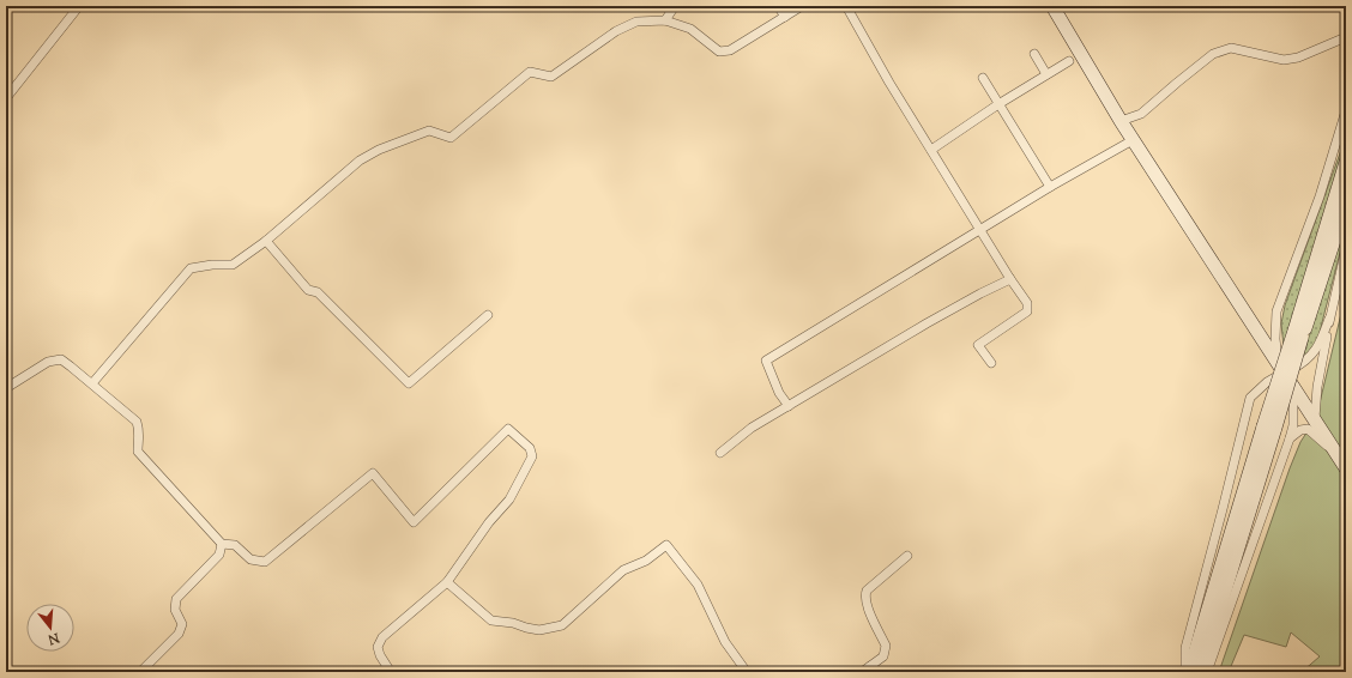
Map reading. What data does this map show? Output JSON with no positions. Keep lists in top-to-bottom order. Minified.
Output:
{"north":"bottom"}
